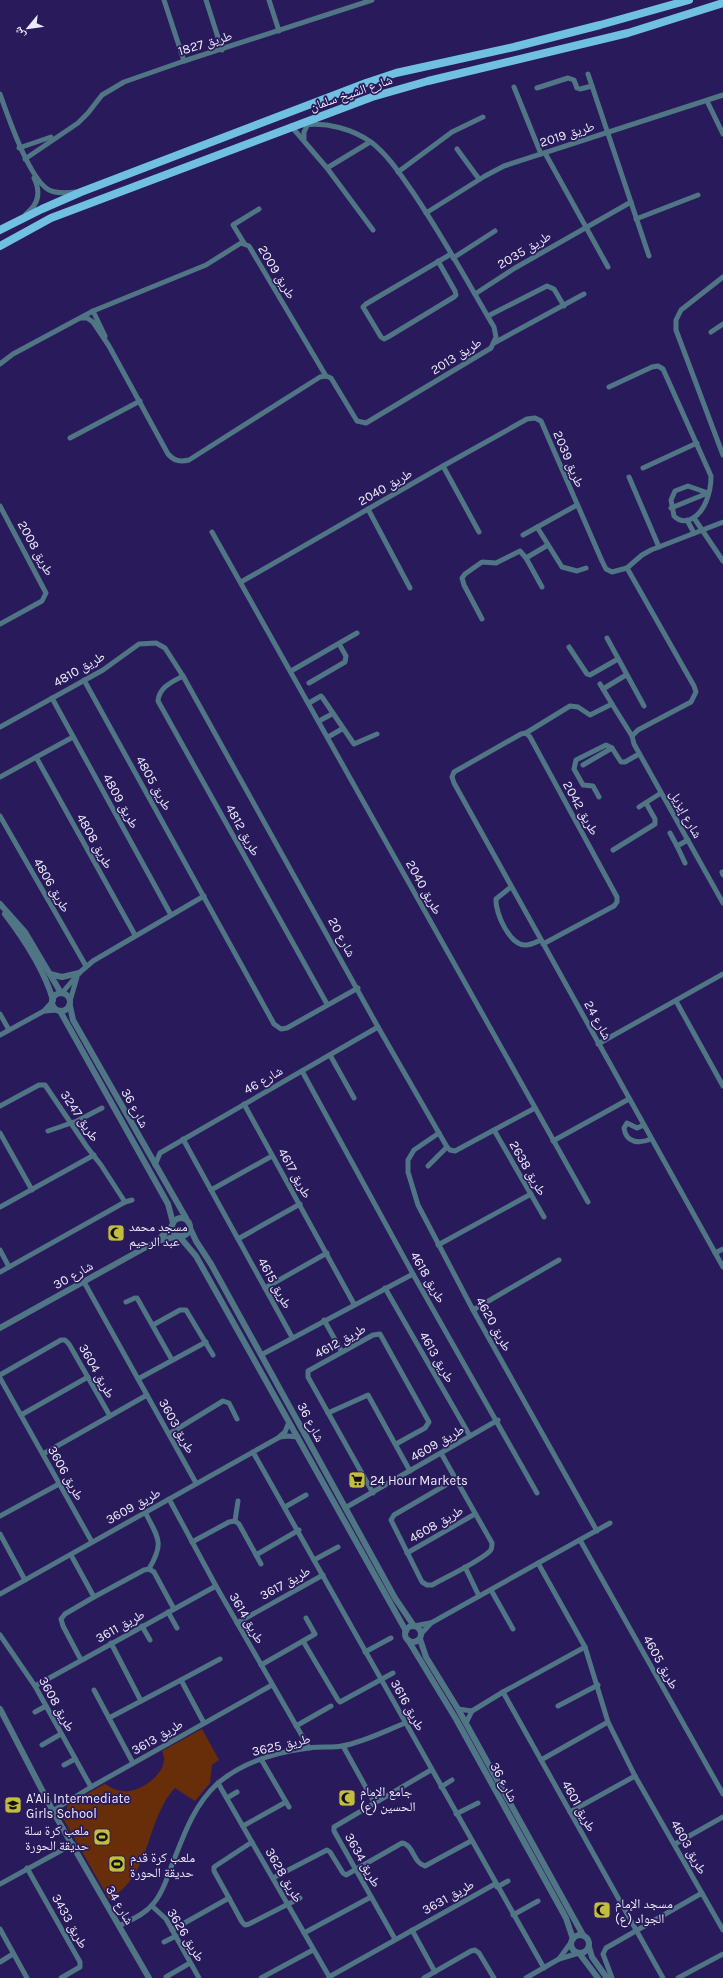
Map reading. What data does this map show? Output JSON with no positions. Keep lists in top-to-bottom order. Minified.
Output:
{"streets":{"main road":["شارع الشيخ سلمان"],"street":["طريق 1827","طريق 2019","طريق 2035","طريق 2009","طريق 2013","طريق 2039","طريق 2040","طريق 2008","طريق 4810","طريق 4805","طريق 4809","طريق 2042","شارع إيزيل","طريق 4812","طريق 4808","طريق 4806","شارع 20","شارع 24","شارع 46","شارع 36","طريق 3247","طريق 2638","طريق 4617","شارع 30","طريق 4618","طريق 4615","طريق 4620","طريق 4612","طريق 4613","طريق 3604","طريق 3603","طريق 4609","طريق 3606","طريق 3609","طريق 4608","طريق 3617","طريق 3614","طريق 3611","طريق 4605","طريق 3608","طريق 3616","طريق 3613","طريق 3625","طريق 4601","طريق 4603","طريق 3634","طريق 3628","طريق 3631","شارع 34","طريق 3433","طريق 3626"]},"crossings":[["شارع الشيخ سلمان","طريق 2013"],["طريق 2019","طريق 2013"],["طريق 2035","طريق 2013"],["طريق 2009","طريق 2013"],["طريق 2039","طريق 2040"],["طريق 4810","طريق 4805"],["طريق 4810","طريق 4809"],["طريق 4810","شارع 20"],["طريق 4805","طريق 4812"],["طريق 2042","شارع 24"],["طريق 4812","شارع 20"],["شارع 20","شارع 46"],["شارع 20","طريق 4620"],["شارع 46","طريق 4617"],["شارع 46","طريق 4618"],["شارع 46","طريق 4615"],["شارع 36","شارع 30"],["شارع 36","طريق 4609"],["شارع 36","طريق 3609"],["شارع 30","طريق 3603"],["طريق 4618","طريق 4609"],["طريق 4612","طريق 4609"],["طريق 4613","طريق 4609"],["طريق 3604","طريق 3606"],["طريق 3603","طريق 3609"],["طريق 3606","طريق 3609"],["طريق 3609","طريق 3614"],["طريق 3609","طريق 3616"],["طريق 3617","طريق 3614"],["طريق 3617","طريق 3616"],["طريق 3614","طريق 3611"],["طريق 3614","طريق 3613"],["طريق 3614","طريق 3625"],["طريق 3611","طريق 3608"],["طريق 3608","طريق 3613"],["طريق 3616","طريق 3625"],["طريق 3616","طريق 3634"],["طريق 3616","طريق 3631"],["طريق 3613","شارع 34"],["طريق 3625","طريق 3628"],["طريق 3625","شارع 34"],["طريق 3625","طريق 3626"],["طريق 3634","طريق 3628"],["طريق 3634","طريق 3631"],["طريق 3628","طريق 3631"]],"places":{"mosque":["مسجد محمد عبد الرحيم","جامع الإمام الحسين (ع)","مسجد الإمام الجواد (ع)"],"supermarket":["24 Hour Markets"],"school or university":["A'Ali Intermediate Girls School"],"sports":["ملعب كرة سلة حديقة الحورة","ملعب كرة قدم حديقة الحورة"]},"north":"bottom left"}
